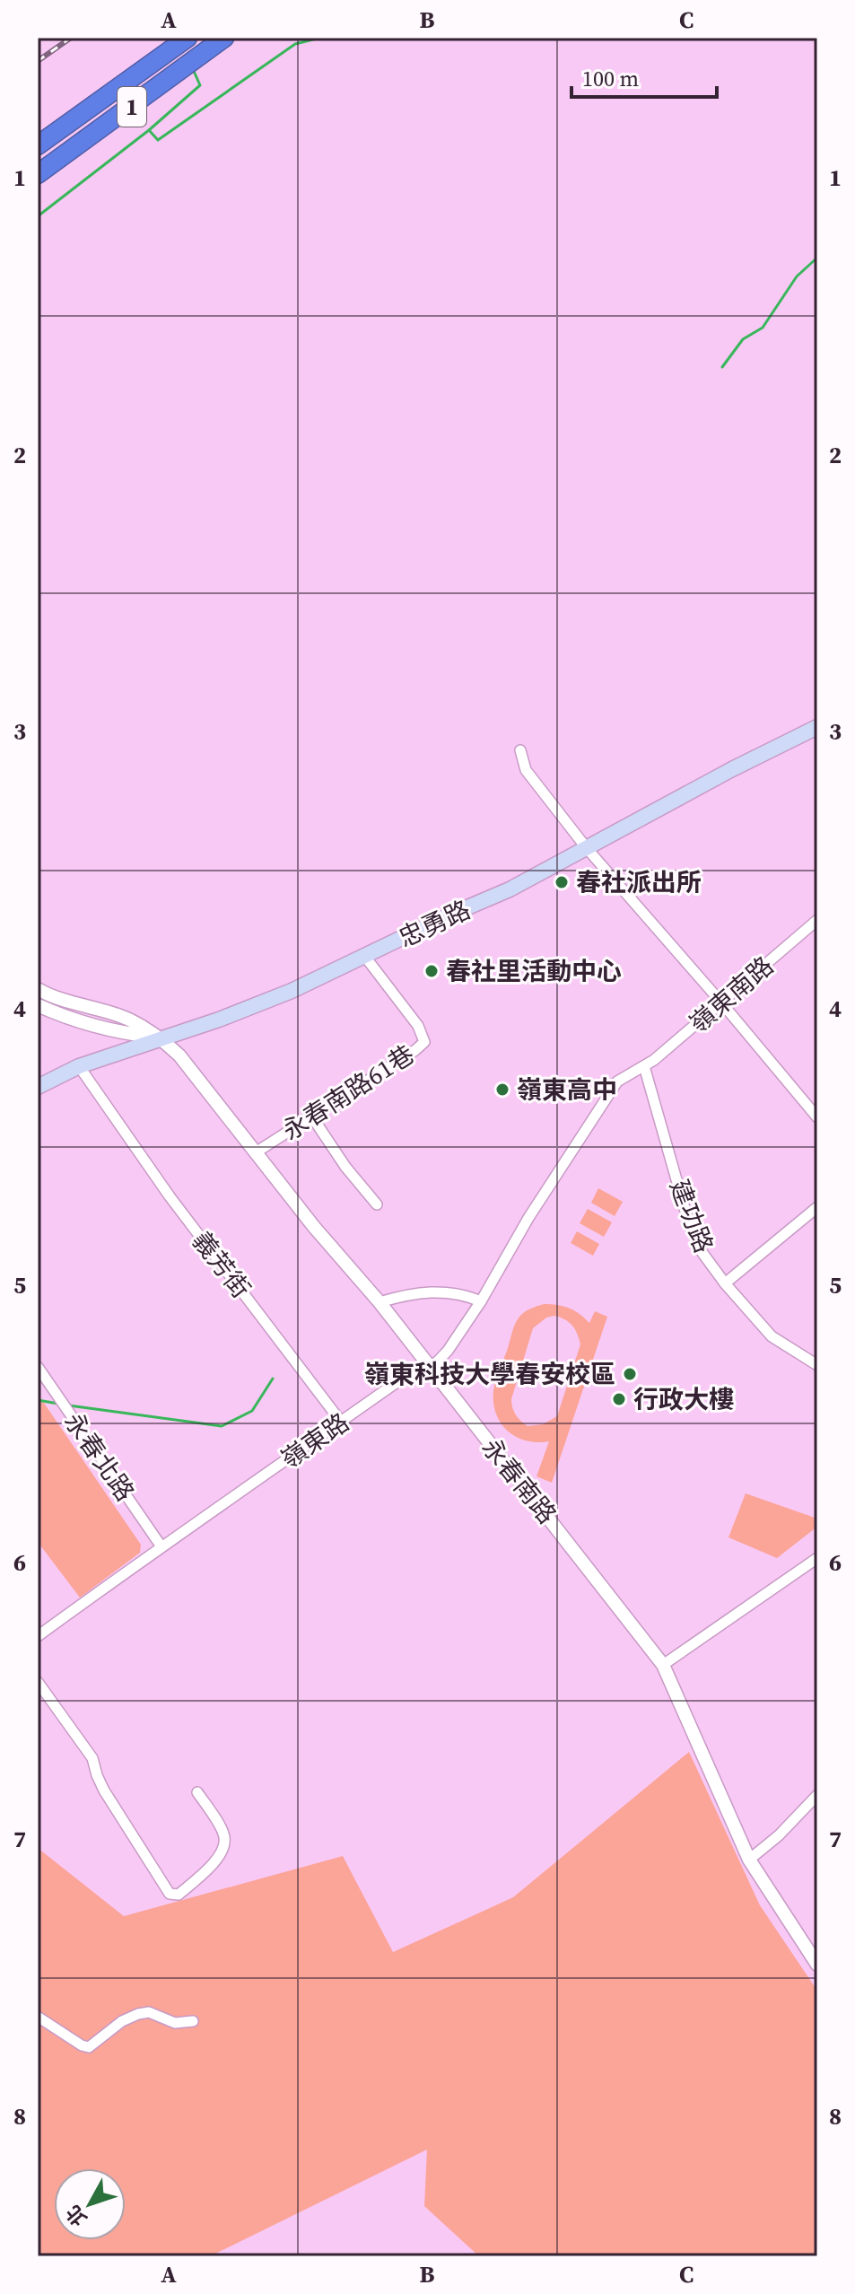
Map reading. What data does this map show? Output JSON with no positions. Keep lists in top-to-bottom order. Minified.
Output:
{"streets":{"highway":["1"],"main road":["忠勇路"],"street":["嶺東南路","永春南路61巷","建功路","義芳街","嶺東路","永春北路","永春南路"]},"crossings":[["忠勇路","永春南路61巷"],["忠勇路","義芳街"],["忠勇路","永春南路"],["嶺東南路","建功路"],["嶺東南路","嶺東路"],["永春南路61巷","永春南路"],["建功路","嶺東路"],["義芳街","嶺東路"],["嶺東路","永春北路"],["嶺東路","永春南路"]],"places":["春社派出所","春社里活動中心","嶺東高中","嶺東科技大學春安校區","行政大樓"],"scale_bar":"100 m","north":"bottom left","grid":{"columns":["A","B","C"],"rows":["1","2","3","4","5","6","7","8"]}}
